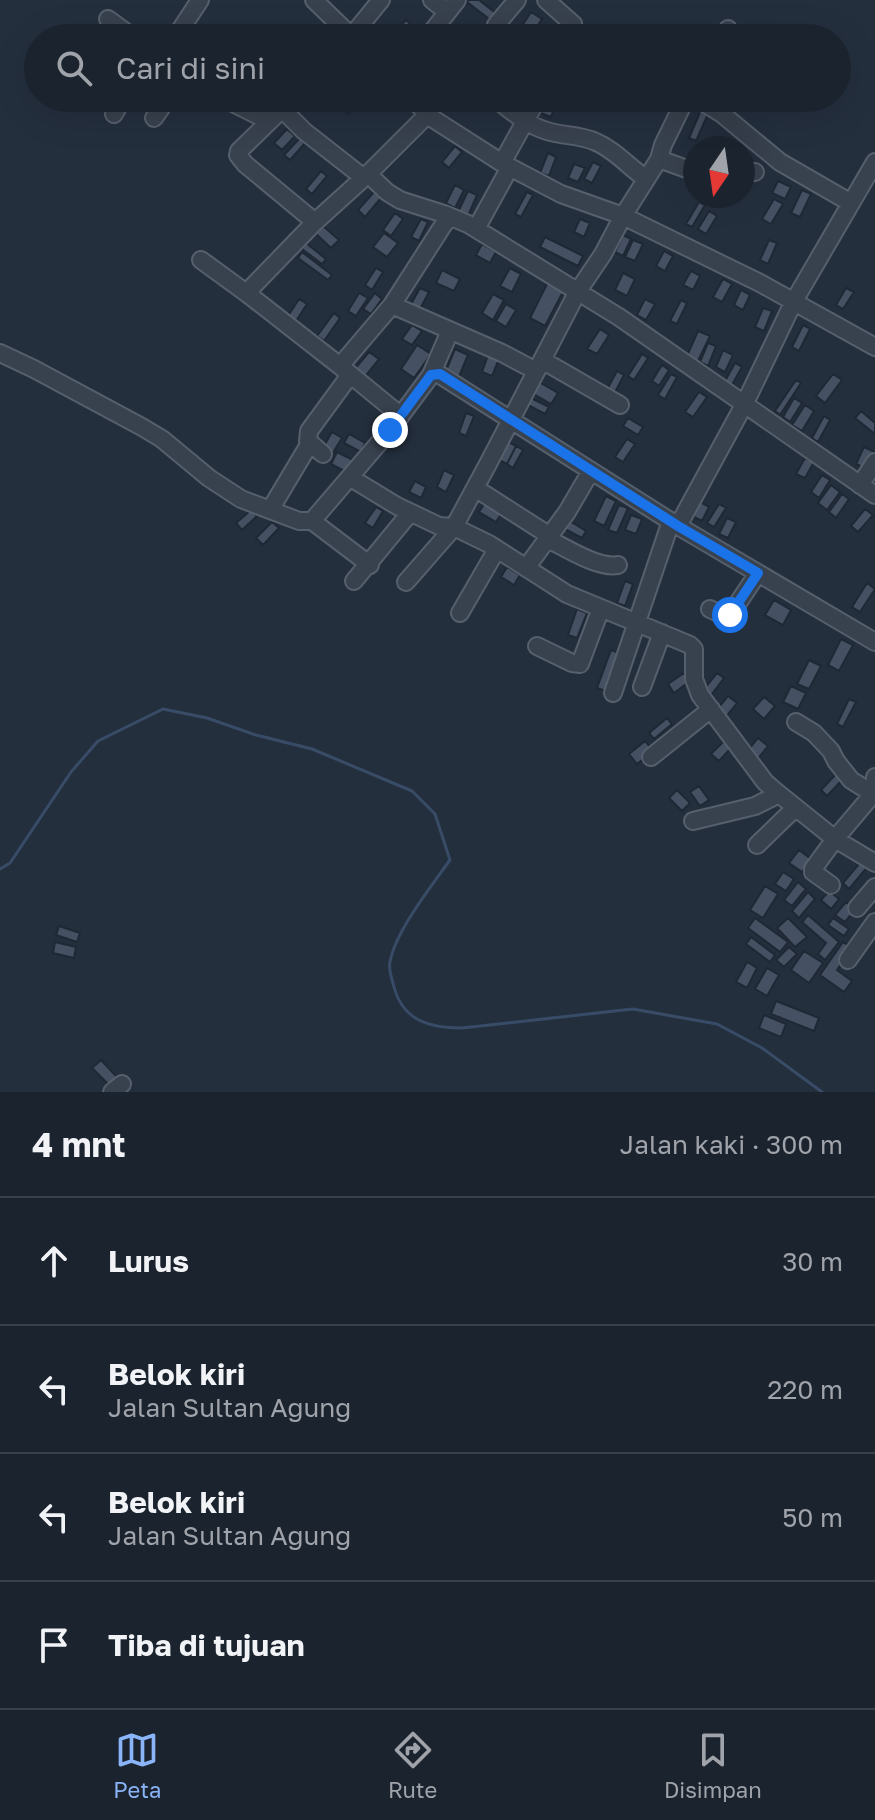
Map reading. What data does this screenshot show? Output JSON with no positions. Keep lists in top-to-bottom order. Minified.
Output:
{"north":"bottom","page":{"search":"Cari di sini","heading":["4 mnt","Jalan kaki · 300 m"],"list":[["Lurus","30 m"],["Belok kiri","Jalan Sultan Agung","220 m"],["Belok kiri","Jalan Sultan Agung","50 m"],"Tiba di tujuan"],"nav":["Peta","Rute","Disimpan"]}}
